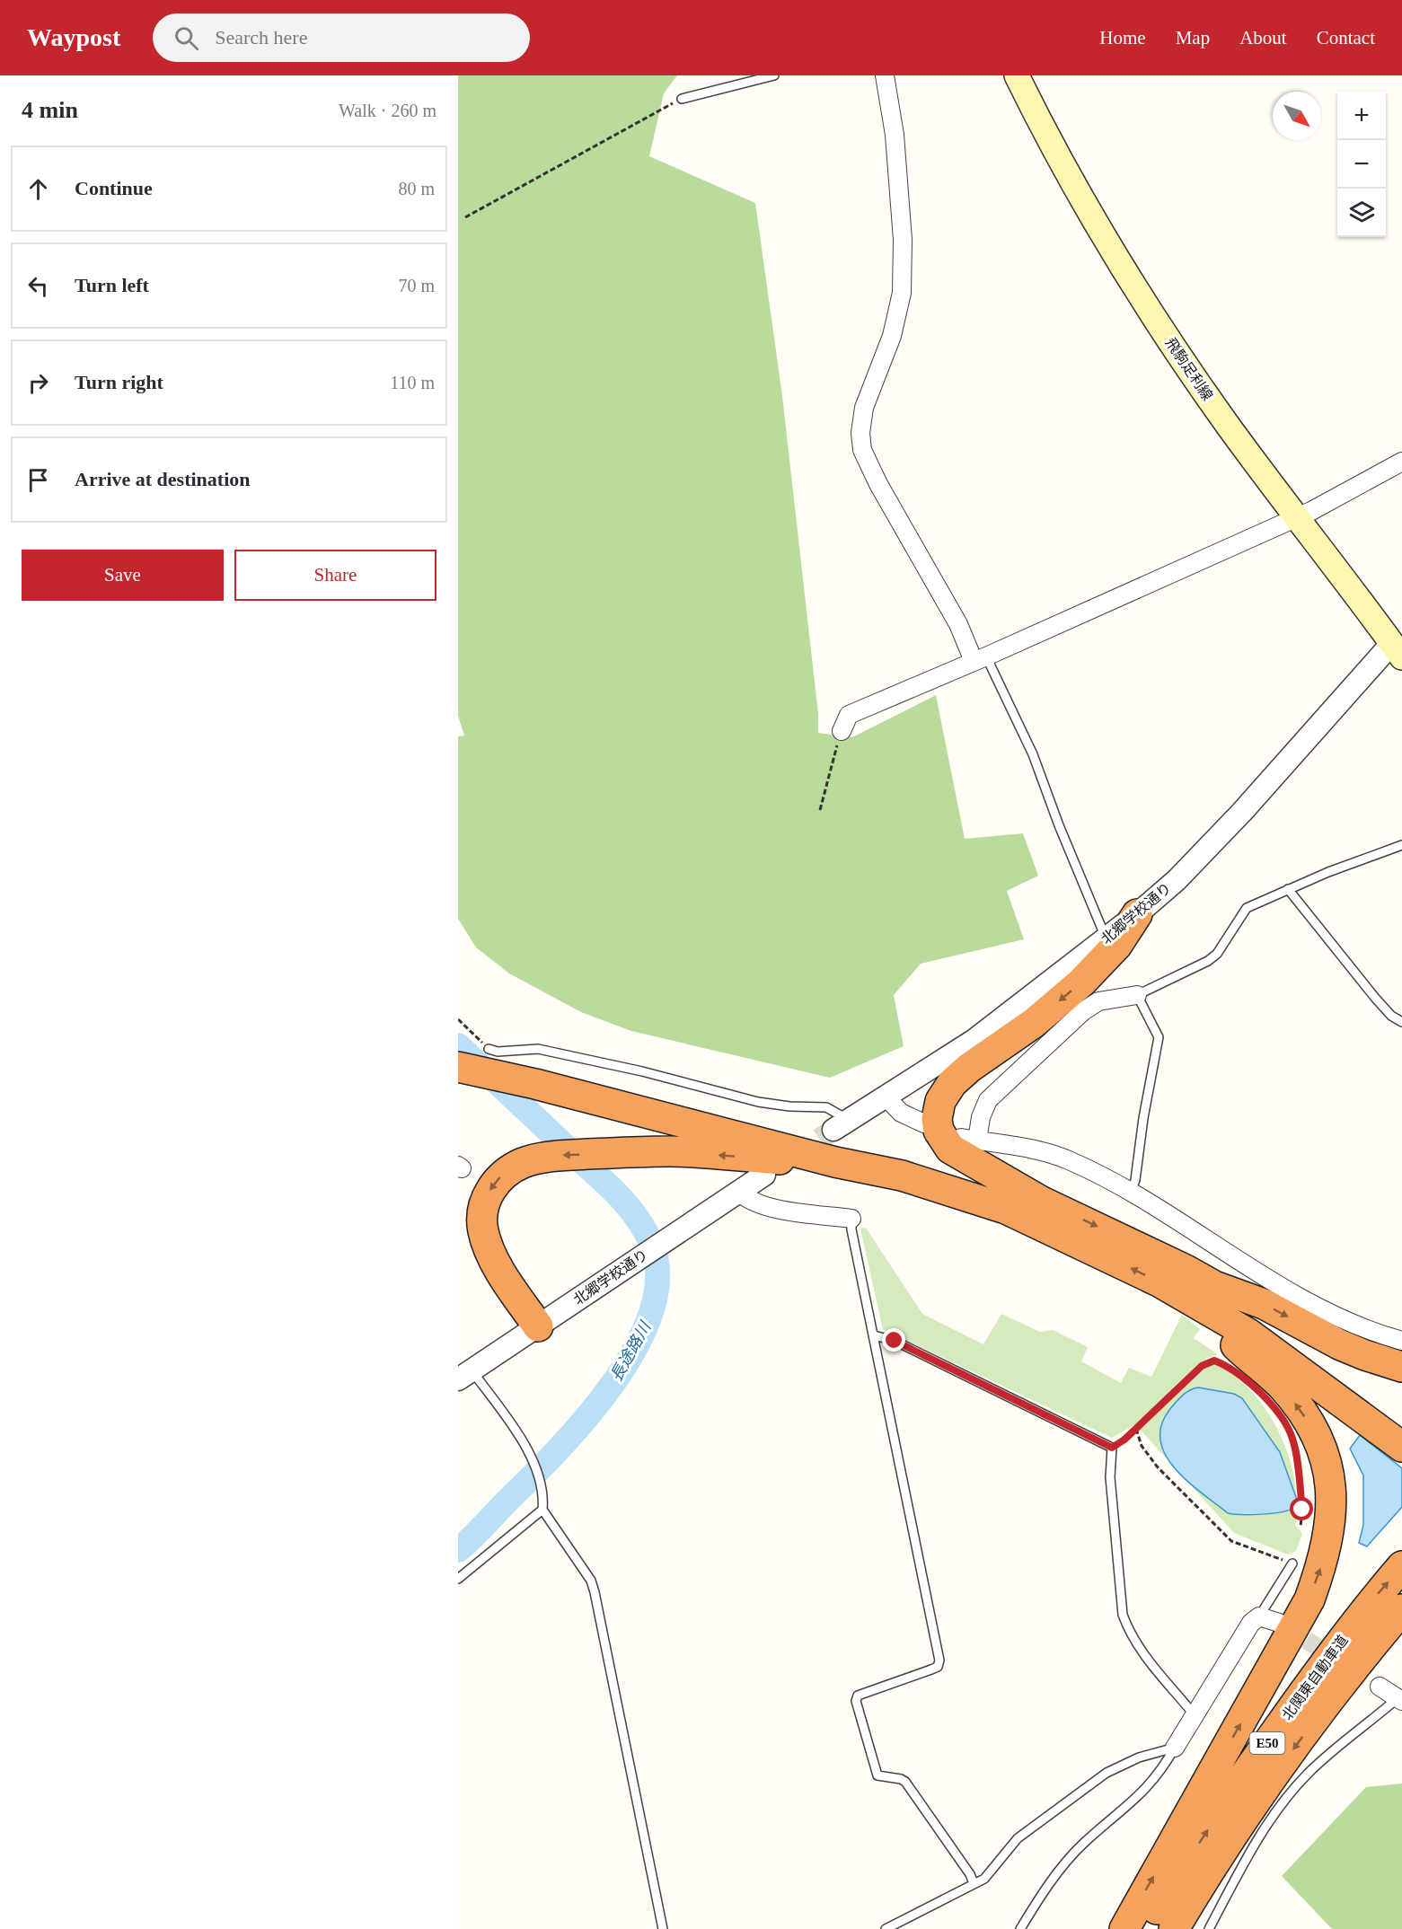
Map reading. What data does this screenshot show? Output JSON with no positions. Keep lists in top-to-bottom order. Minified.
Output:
{"streets":{"highway":["北関東自動車道","E50"],"main road":["飛駒足利線"],"street":["北郷学校通り"]},"crossings":[["飛駒足利線","北郷学校通り"]],"water":["長途路川"],"north":"bottom right","page":{"header":"Waypost","search":"Search here","nav":["Home","Map","About","Contact"],"heading":["4 min","Walk · 260 m"],"map_buttons":["+","−"],"list":[["Continue","80 m"],["Turn left","70 m"],["Turn right","110 m"],"Arrive at destination"],"buttons":["Save","Share"]}}
